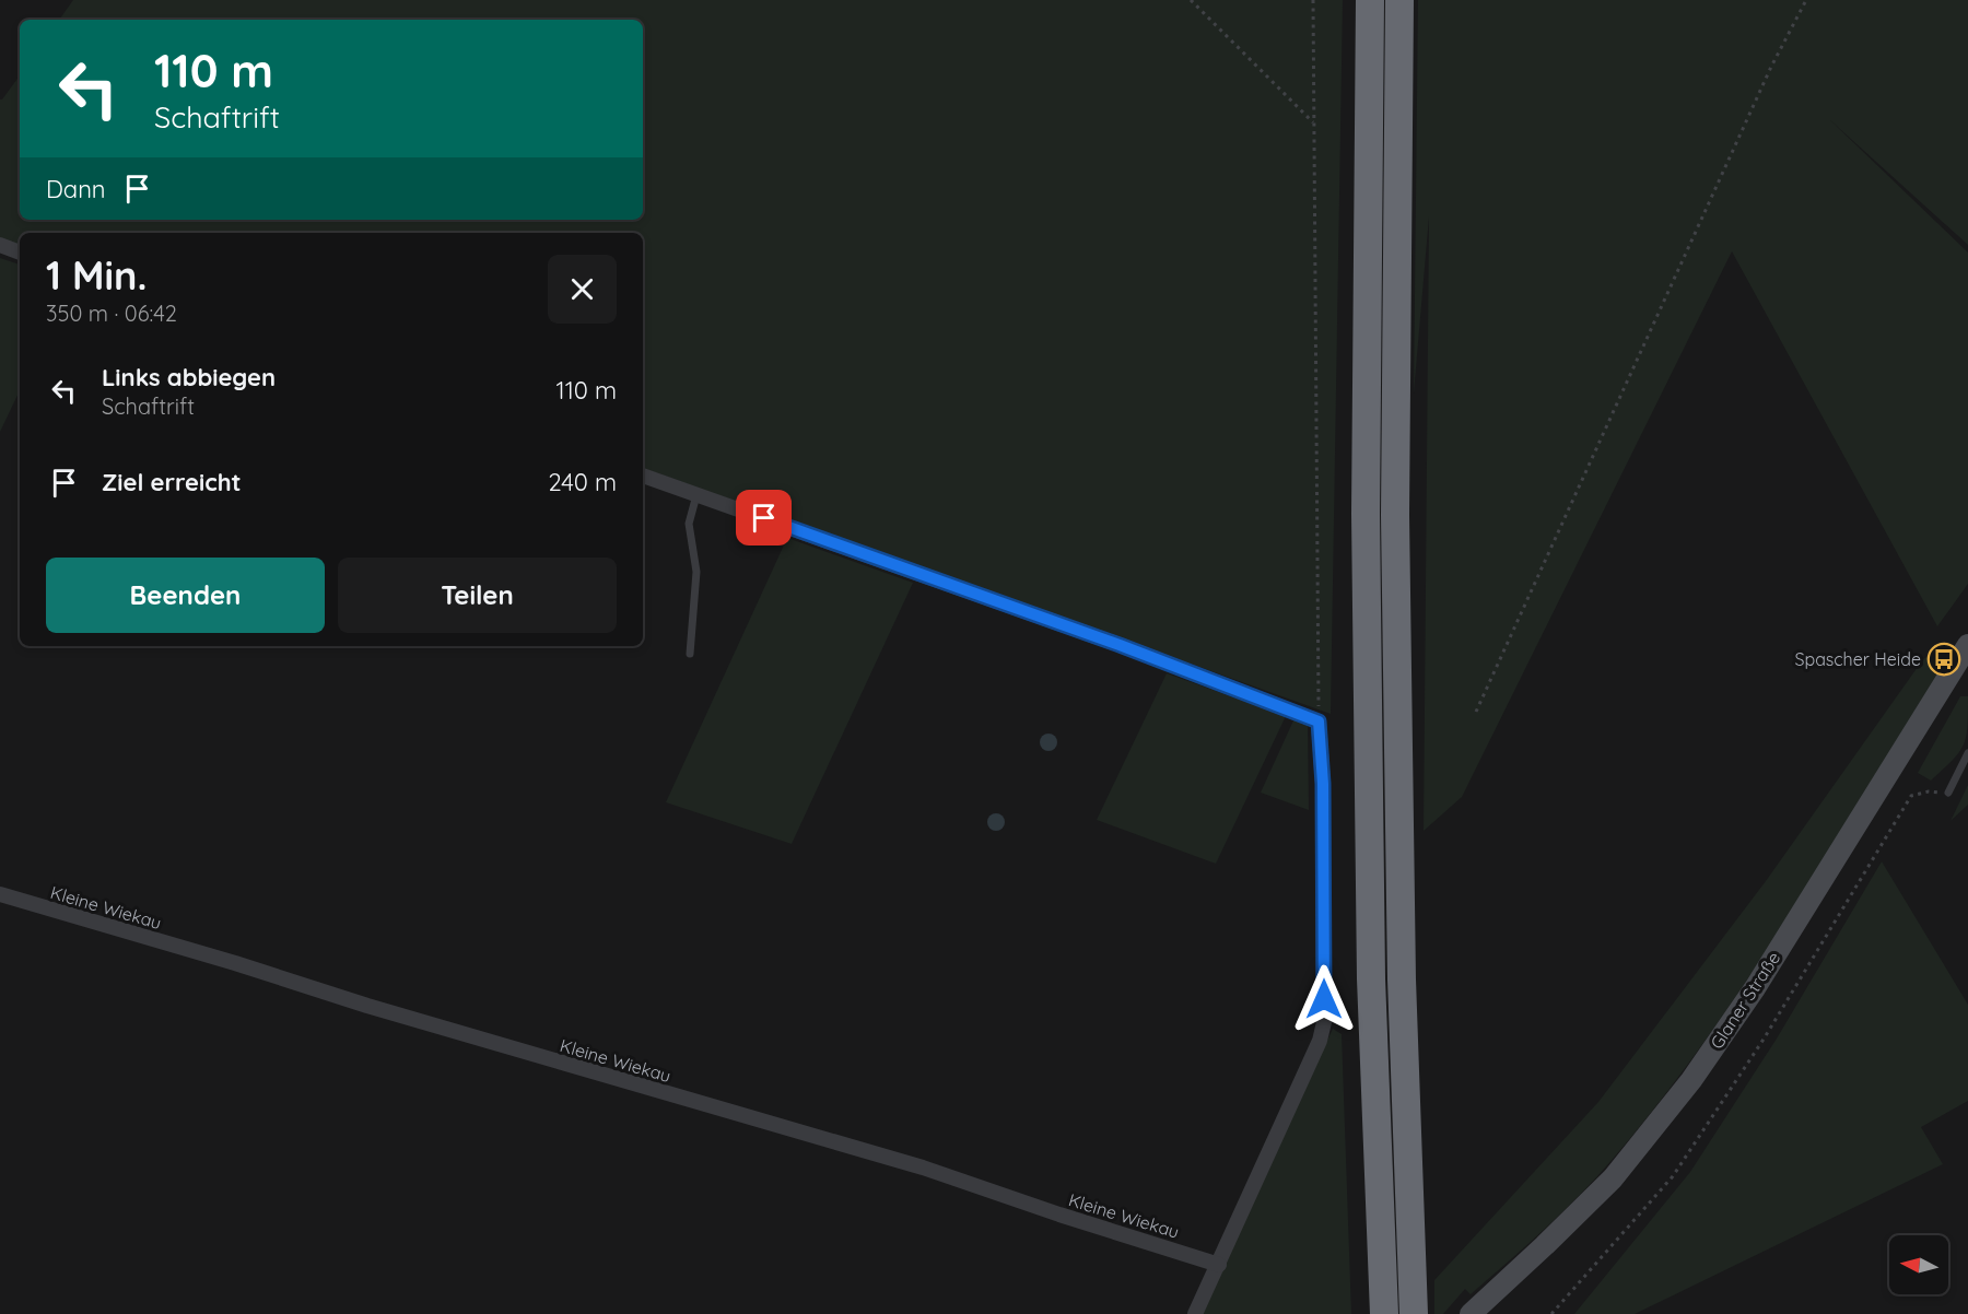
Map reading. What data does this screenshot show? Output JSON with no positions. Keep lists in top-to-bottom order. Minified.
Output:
{"streets":{"street":["Kleine Wiekau","Glaner Straße"]},"places":{"bus stop":["Spascher Heide"]},"north":"left","page":{"turn":["110 m","Schaftrift"],"then":"Dann","heading":["1 Min.","350 m · 06:42"],"list":[{"name":"Links abbiegen","note":"Schaftrift","value":"110 m"},{"name":"Ziel erreicht","value":"240 m"}],"buttons":["Beenden","Teilen"]}}
